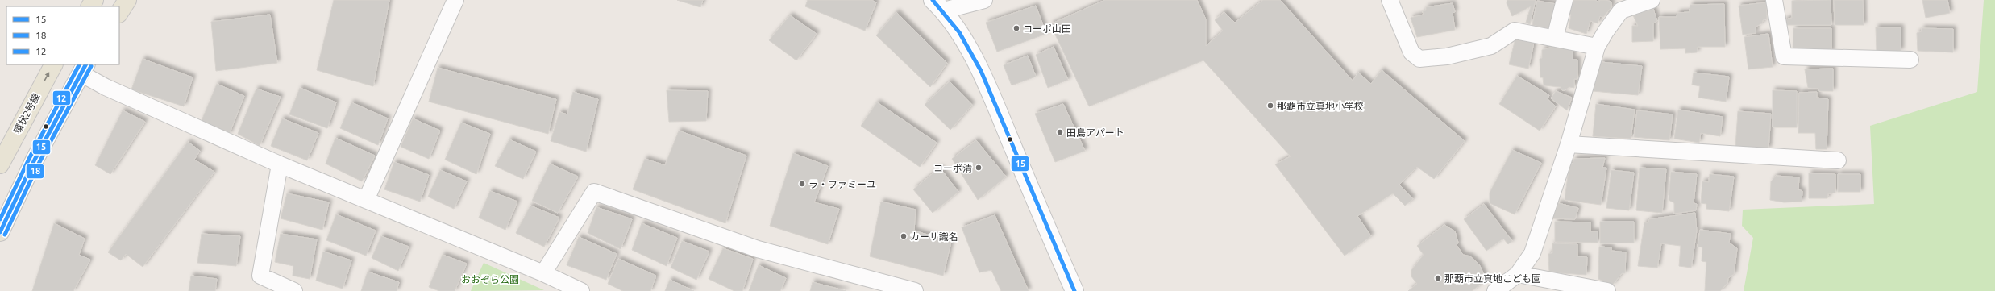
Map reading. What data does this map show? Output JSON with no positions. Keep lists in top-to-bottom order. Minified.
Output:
{"streets":{"main road":["環状2号線"]},"parks":["おおぞら公園"],"places":["コーポ山田","那覇市立真地小学校","田島アパート","コーポ清","ラ・ファミーユ","カーサ識名","那覇市立真地こども園"],"lines":["transit line 15","transit line 12","transit line 18"],"legend":["15","18","12"]}
